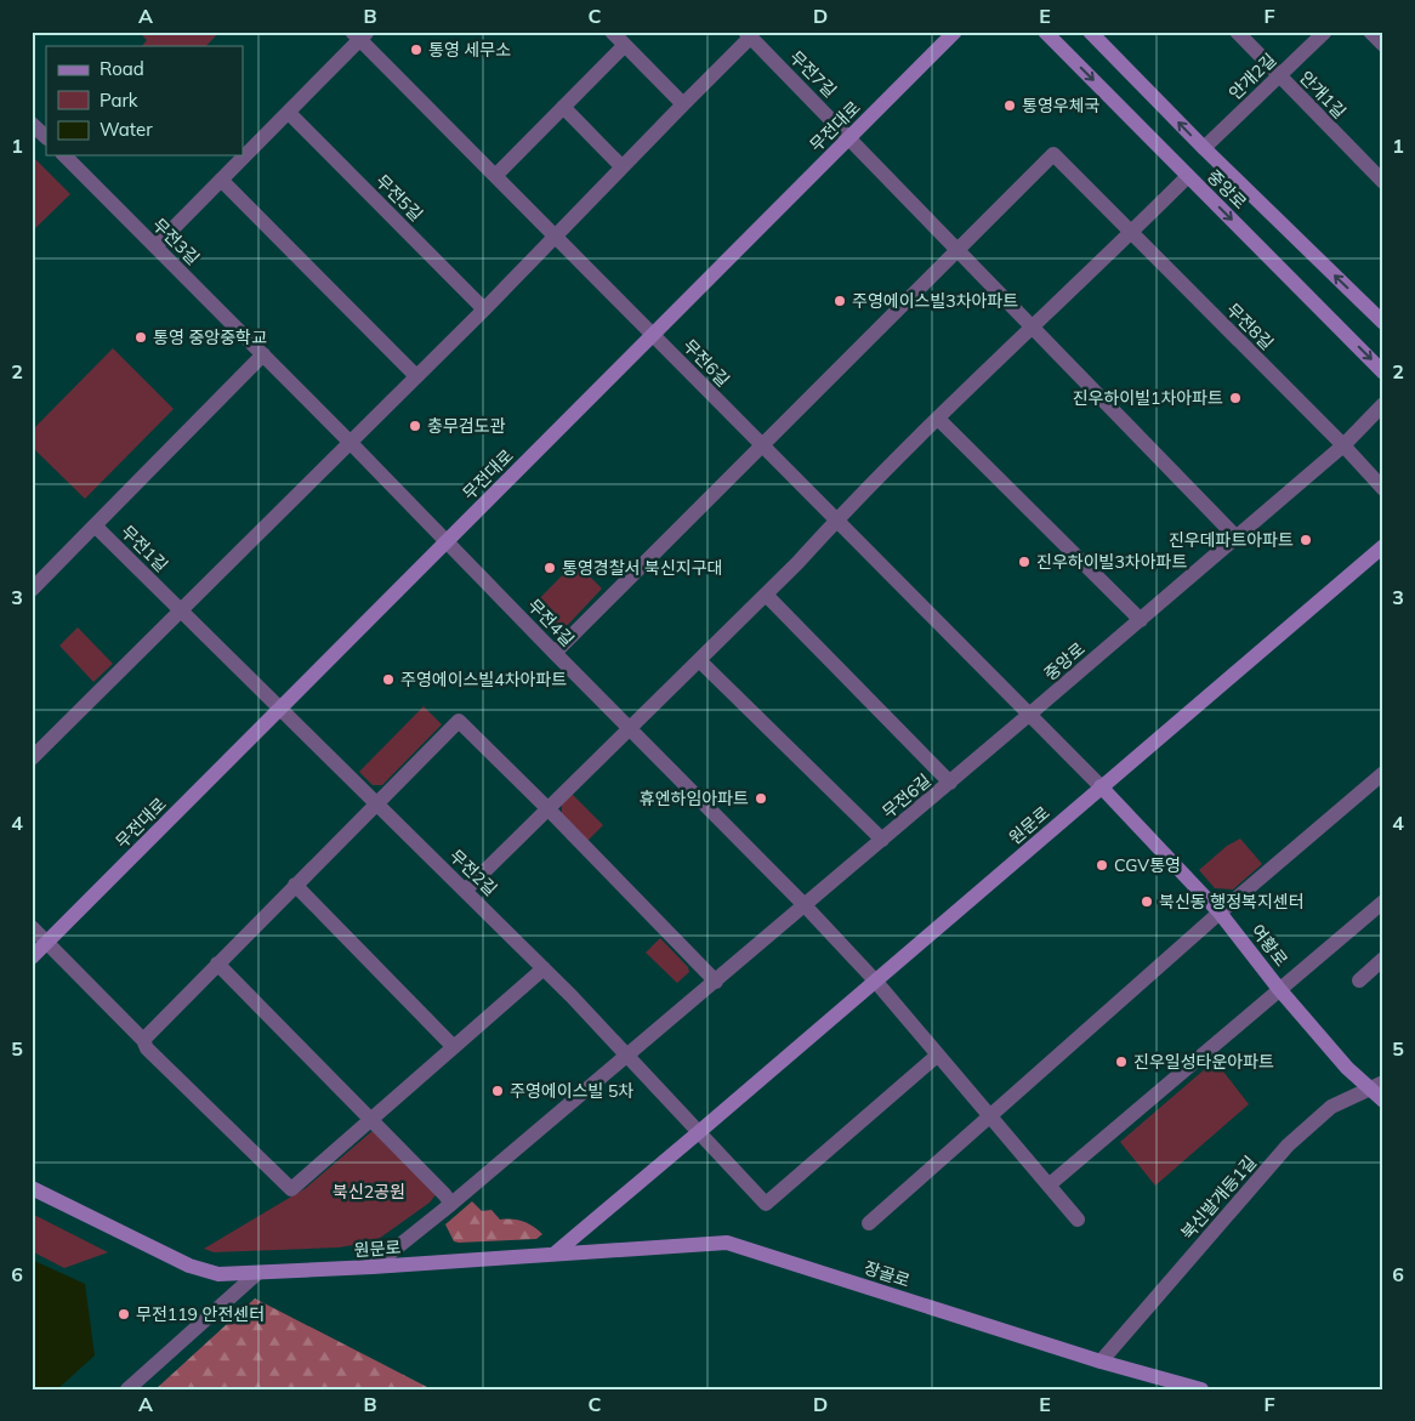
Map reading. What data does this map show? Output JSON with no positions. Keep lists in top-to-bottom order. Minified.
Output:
{"streets":{"street":["무전7길","안개2길","안개1길","무전대로","중앙로","무전5길","무전3길","무전8길","무전6길","무전1길","무전4길","원문로","무전2길","여황로","북신발개등1길","장골로"]},"crossings":[["무전7길","무전대로"],["안개2길","안개1길"],["안개2길","중앙로"],["무전대로","무전3길"],["무전대로","무전6길"],["무전대로","무전1길"],["무전대로","무전4길"],["무전대로","무전2길"],["중앙로","무전8길"],["중앙로","무전6길"],["무전3길","무전4길"],["무전8길","무전6길"],["무전8길","무전4길"],["무전6길","무전4길"],["무전6길","원문로"],["무전6길","여황로"],["무전1길","무전2길"],["무전4길","원문로"],["원문로","무전2길"],["원문로","여황로"],["원문로","장골로"],["여황로","북신발개등1길"],["북신발개등1길","장골로"]],"parks":["북신2공원"],"places":["통영 세무소","통영우체국","주영에이스빌3차아파트","통영 중앙중학교","진우하이빌1차아파트","충무검도관","진우데파트아파트","진우하이빌3차아파트","통영경찰서 북신지구대","주영에이스빌4차아파트","휴엔하임아파트","CGV통영","북신동 행정복지센터","진우일성타운아파트","주영에이스빌 5차","무전119 안전센터"],"legend":["Road","Park","Water"],"grid":{"columns":["A","B","C","D","E","F"],"rows":["1","2","3","4","5","6"]}}
